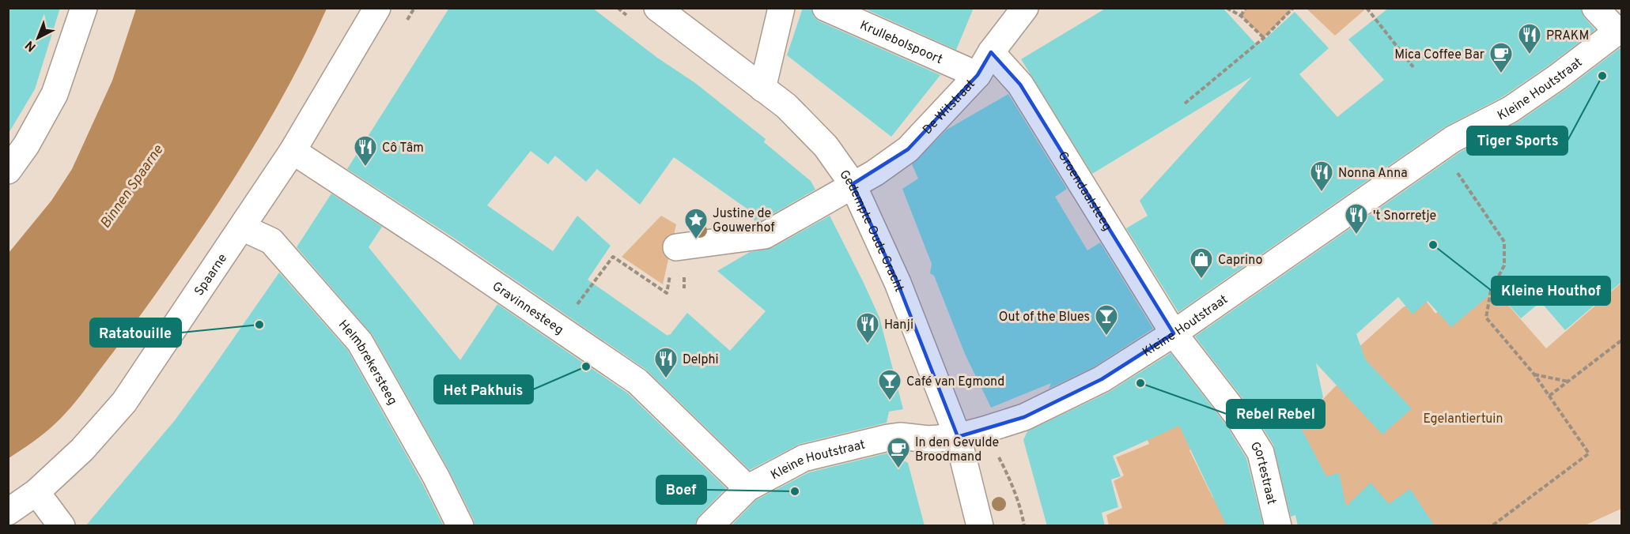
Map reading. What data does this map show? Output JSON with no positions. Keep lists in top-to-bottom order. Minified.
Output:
{"streets":{"street":["Krullebolspoort","Kleine Houtstraat","De Witstraat","Groendaalsteeg","Gedempte Oude Gracht","Spaarne","Gravinnesteeg","Helmbrekersteeg","Gortestraat"]},"crossings":[["Krullebolspoort","De Witstraat"],["Kleine Houtstraat","Groendaalsteeg"],["Kleine Houtstraat","Gedempte Oude Gracht"],["Kleine Houtstraat","Gravinnesteeg"],["Kleine Houtstraat","Gortestraat"],["De Witstraat","Groendaalsteeg"],["De Witstraat","Gedempte Oude Gracht"],["Groendaalsteeg","Gortestraat"],["Spaarne","Gravinnesteeg"],["Spaarne","Helmbrekersteeg"]],"water":["Binnen Spaarne"],"parks":["Egelantiertuin"],"places":{"restaurant":["PRAKM","Cô Tâm","Nonna Anna","'t Snorretje","Hanji","Delphi"],"cafe":["Mica Coffee Bar","In den Gevulde Broodmand"],"other":["Tiger Sports","Kleine Houthof","Ratatouille","Het Pakhuis","Rebel Rebel","Boef"],"place":["Justine de Gouwerhof"],"shop":["Caprino"],"bar":["Out of the Blues","Café van Egmond"]},"north":"bottom left"}
